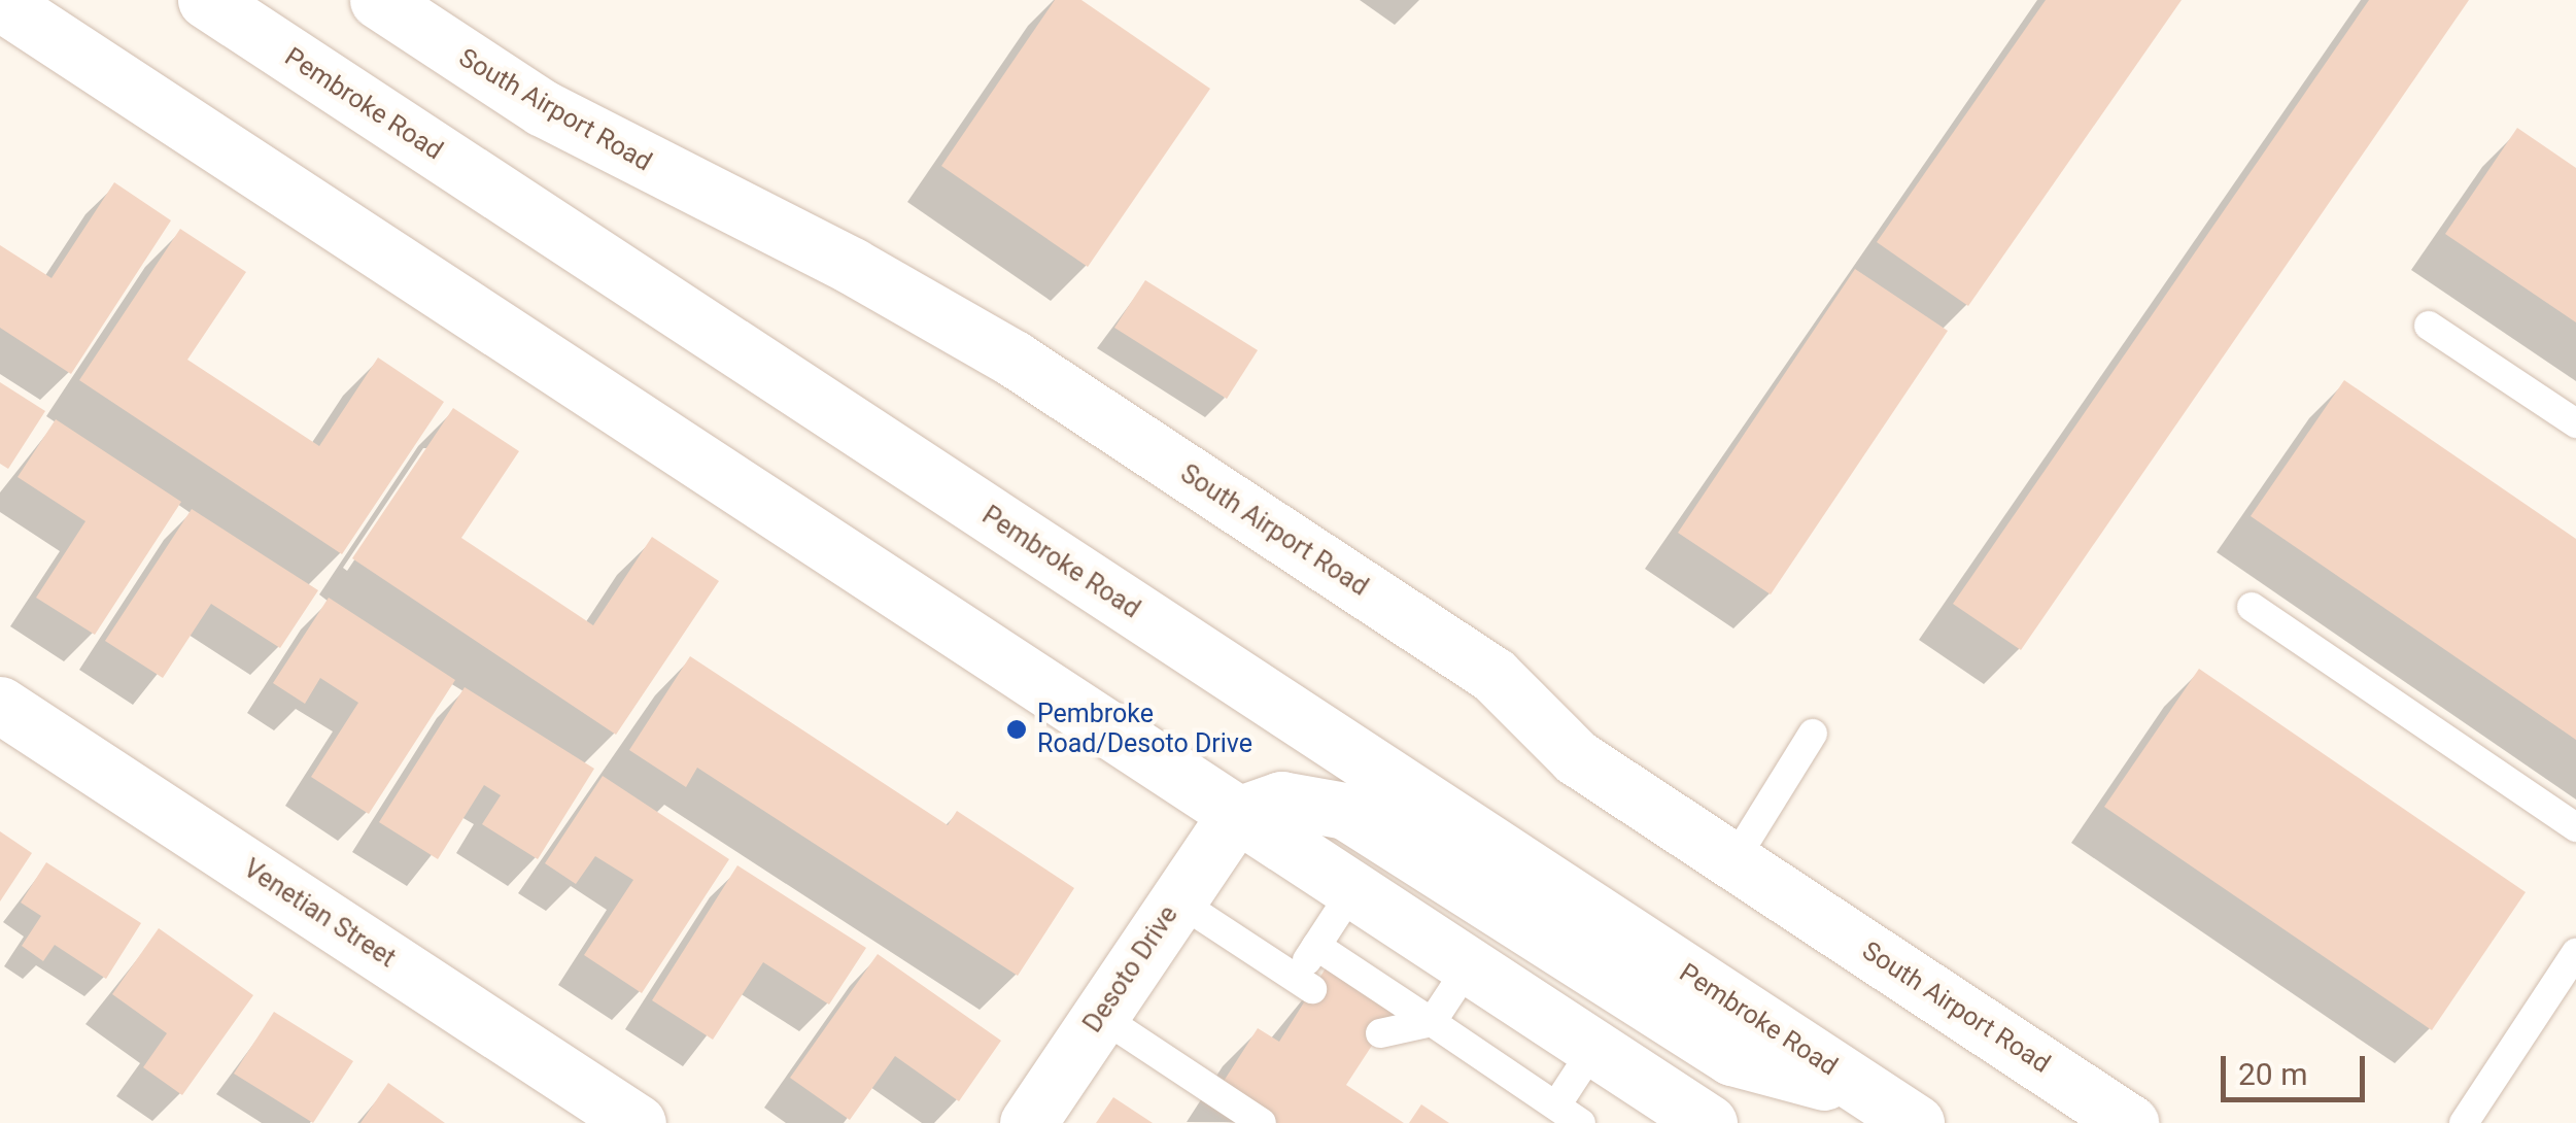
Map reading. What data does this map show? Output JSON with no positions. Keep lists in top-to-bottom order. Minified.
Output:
{"streets":{"main road":["Pembroke Road","South Airport Road","Venetian Street","Desoto Drive"]},"places":["Pembroke Road/Desoto Drive"],"scale_bar":"20 m"}
